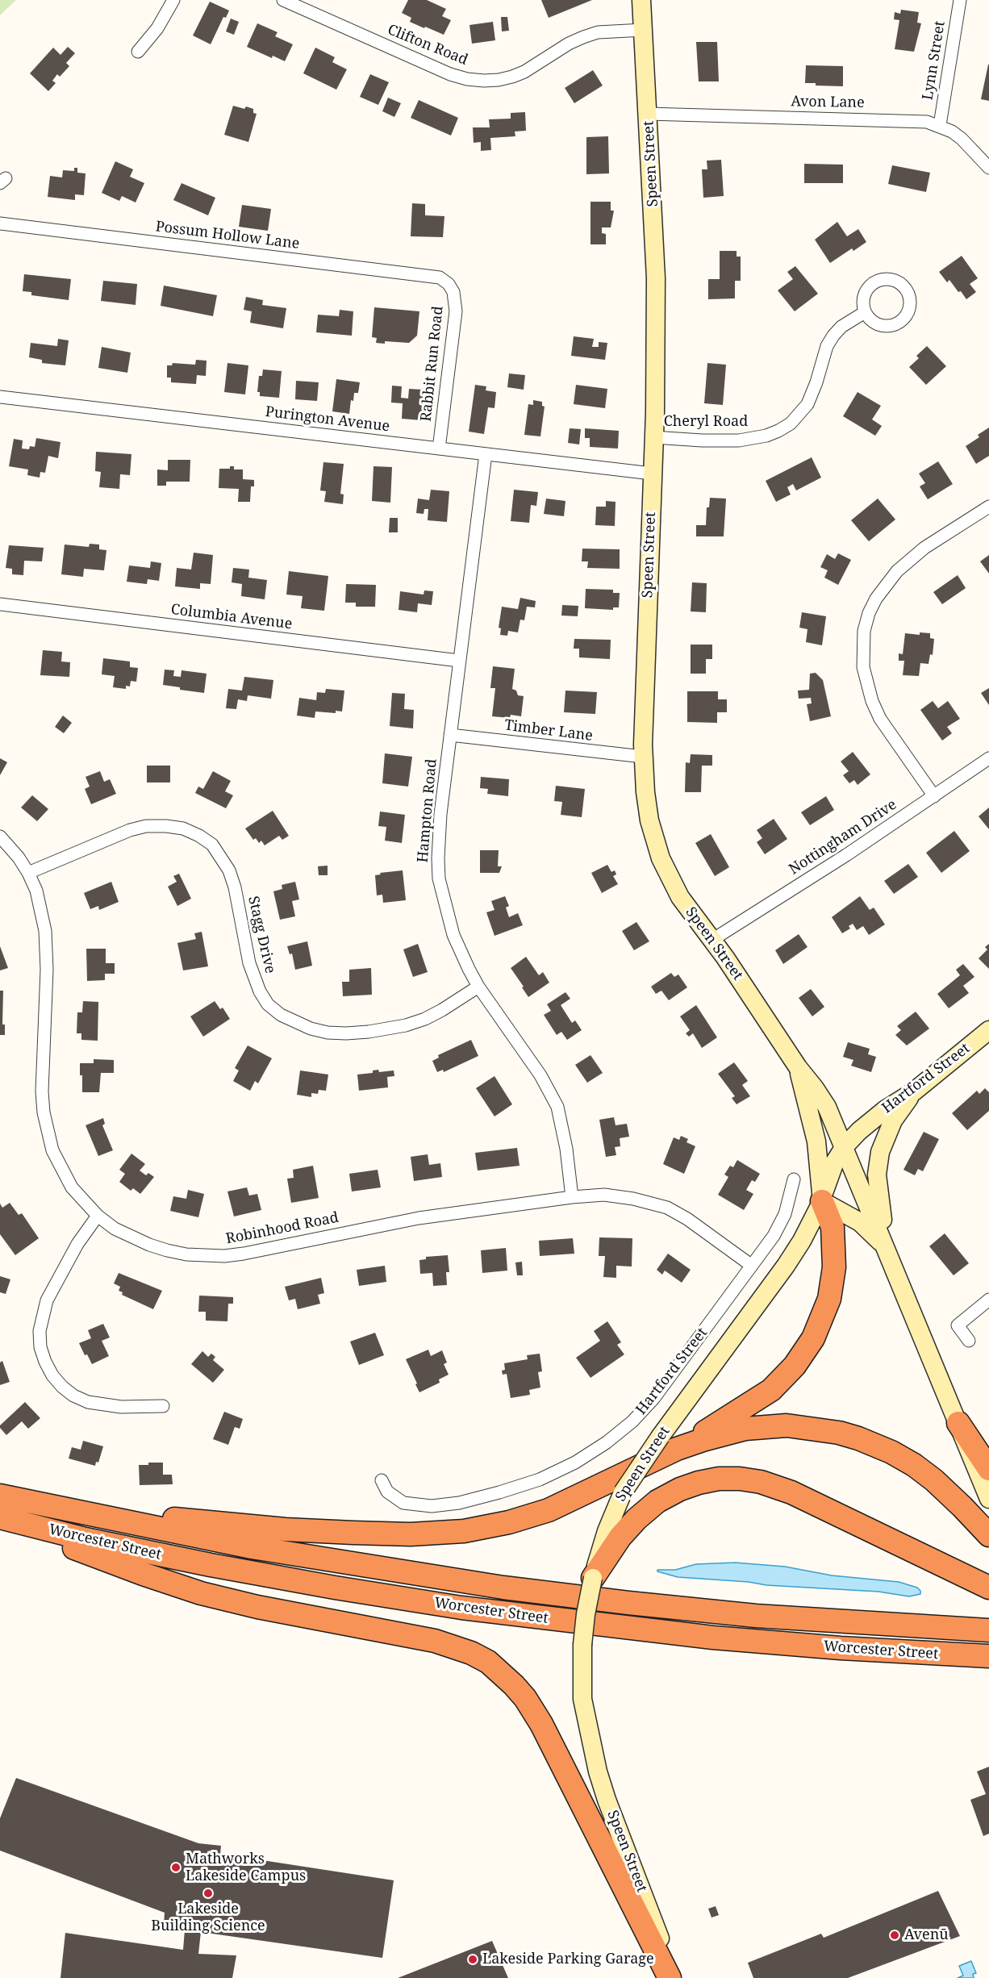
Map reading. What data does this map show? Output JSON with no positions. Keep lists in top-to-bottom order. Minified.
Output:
{"streets":{"highway":["Worcester Street"],"street":["Clifton Road","Lynn Street","Avon Lane","Speen Street","Possum Hollow Lane","Rabbit Run Road","Purington Avenue","Cheryl Road","Columbia Avenue","Timber Lane","Hampton Road","Nottingham Drive","Stagg Drive","Hartford Street","Robinhood Road"]},"crossings":[["Clifton Road","Speen Street"],["Lynn Street","Avon Lane"],["Avon Lane","Speen Street"],["Speen Street","Purington Avenue"],["Speen Street","Cheryl Road"],["Speen Street","Timber Lane"],["Speen Street","Nottingham Drive"],["Speen Street","Hartford Street"],["Possum Hollow Lane","Rabbit Run Road"],["Rabbit Run Road","Purington Avenue"],["Purington Avenue","Hampton Road"],["Columbia Avenue","Hampton Road"],["Timber Lane","Hampton Road"],["Hampton Road","Stagg Drive"],["Hampton Road","Robinhood Road"],["Stagg Drive","Robinhood Road"],["Hartford Street","Robinhood Road"]],"places":["Mathworks Lakeside Campus","Lakeside Building Science","Avenū","Lakeside Parking Garage"]}
